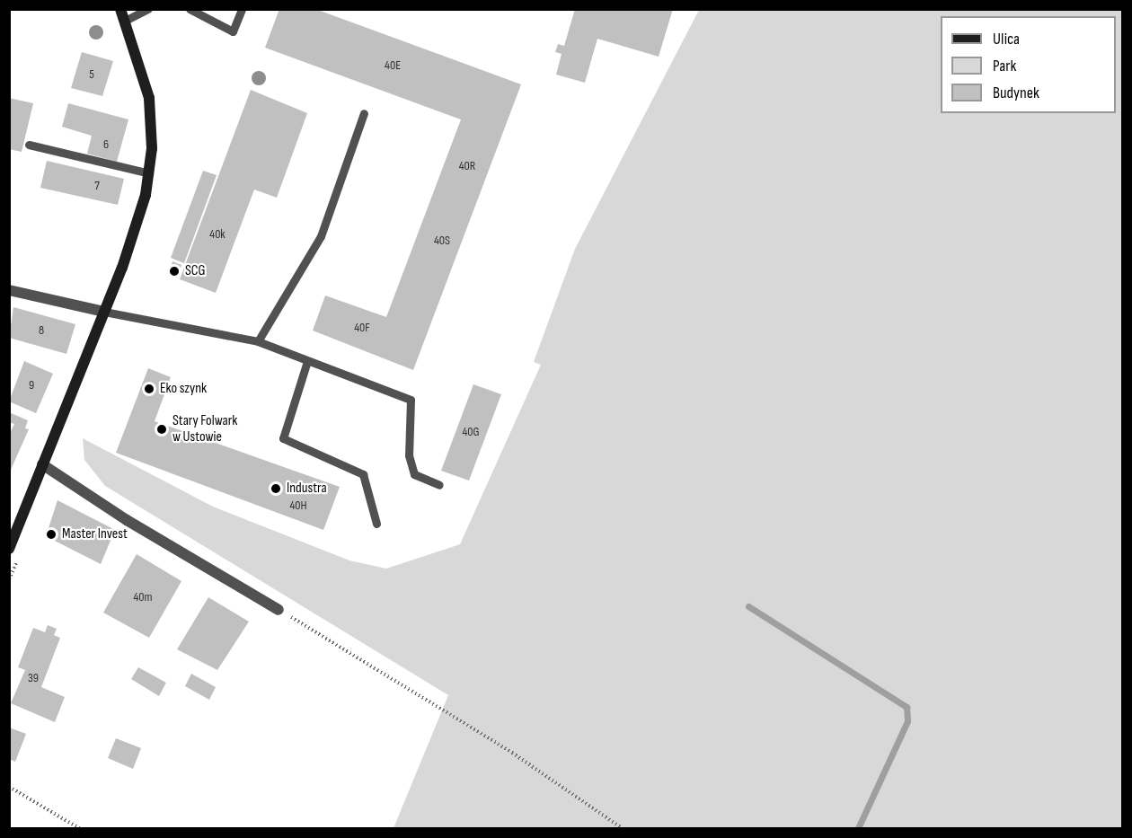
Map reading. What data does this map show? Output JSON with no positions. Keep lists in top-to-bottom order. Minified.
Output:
{"places":["SCG","Eko szynk","Stary Folwark w Ustowie","Industra","Master Invest"],"house_numbers":["40E","5","6","40R","7","40k","40S","40F","8","9","40G","40H","40m","39"],"legend":["Ulica","Park","Budynek"]}
